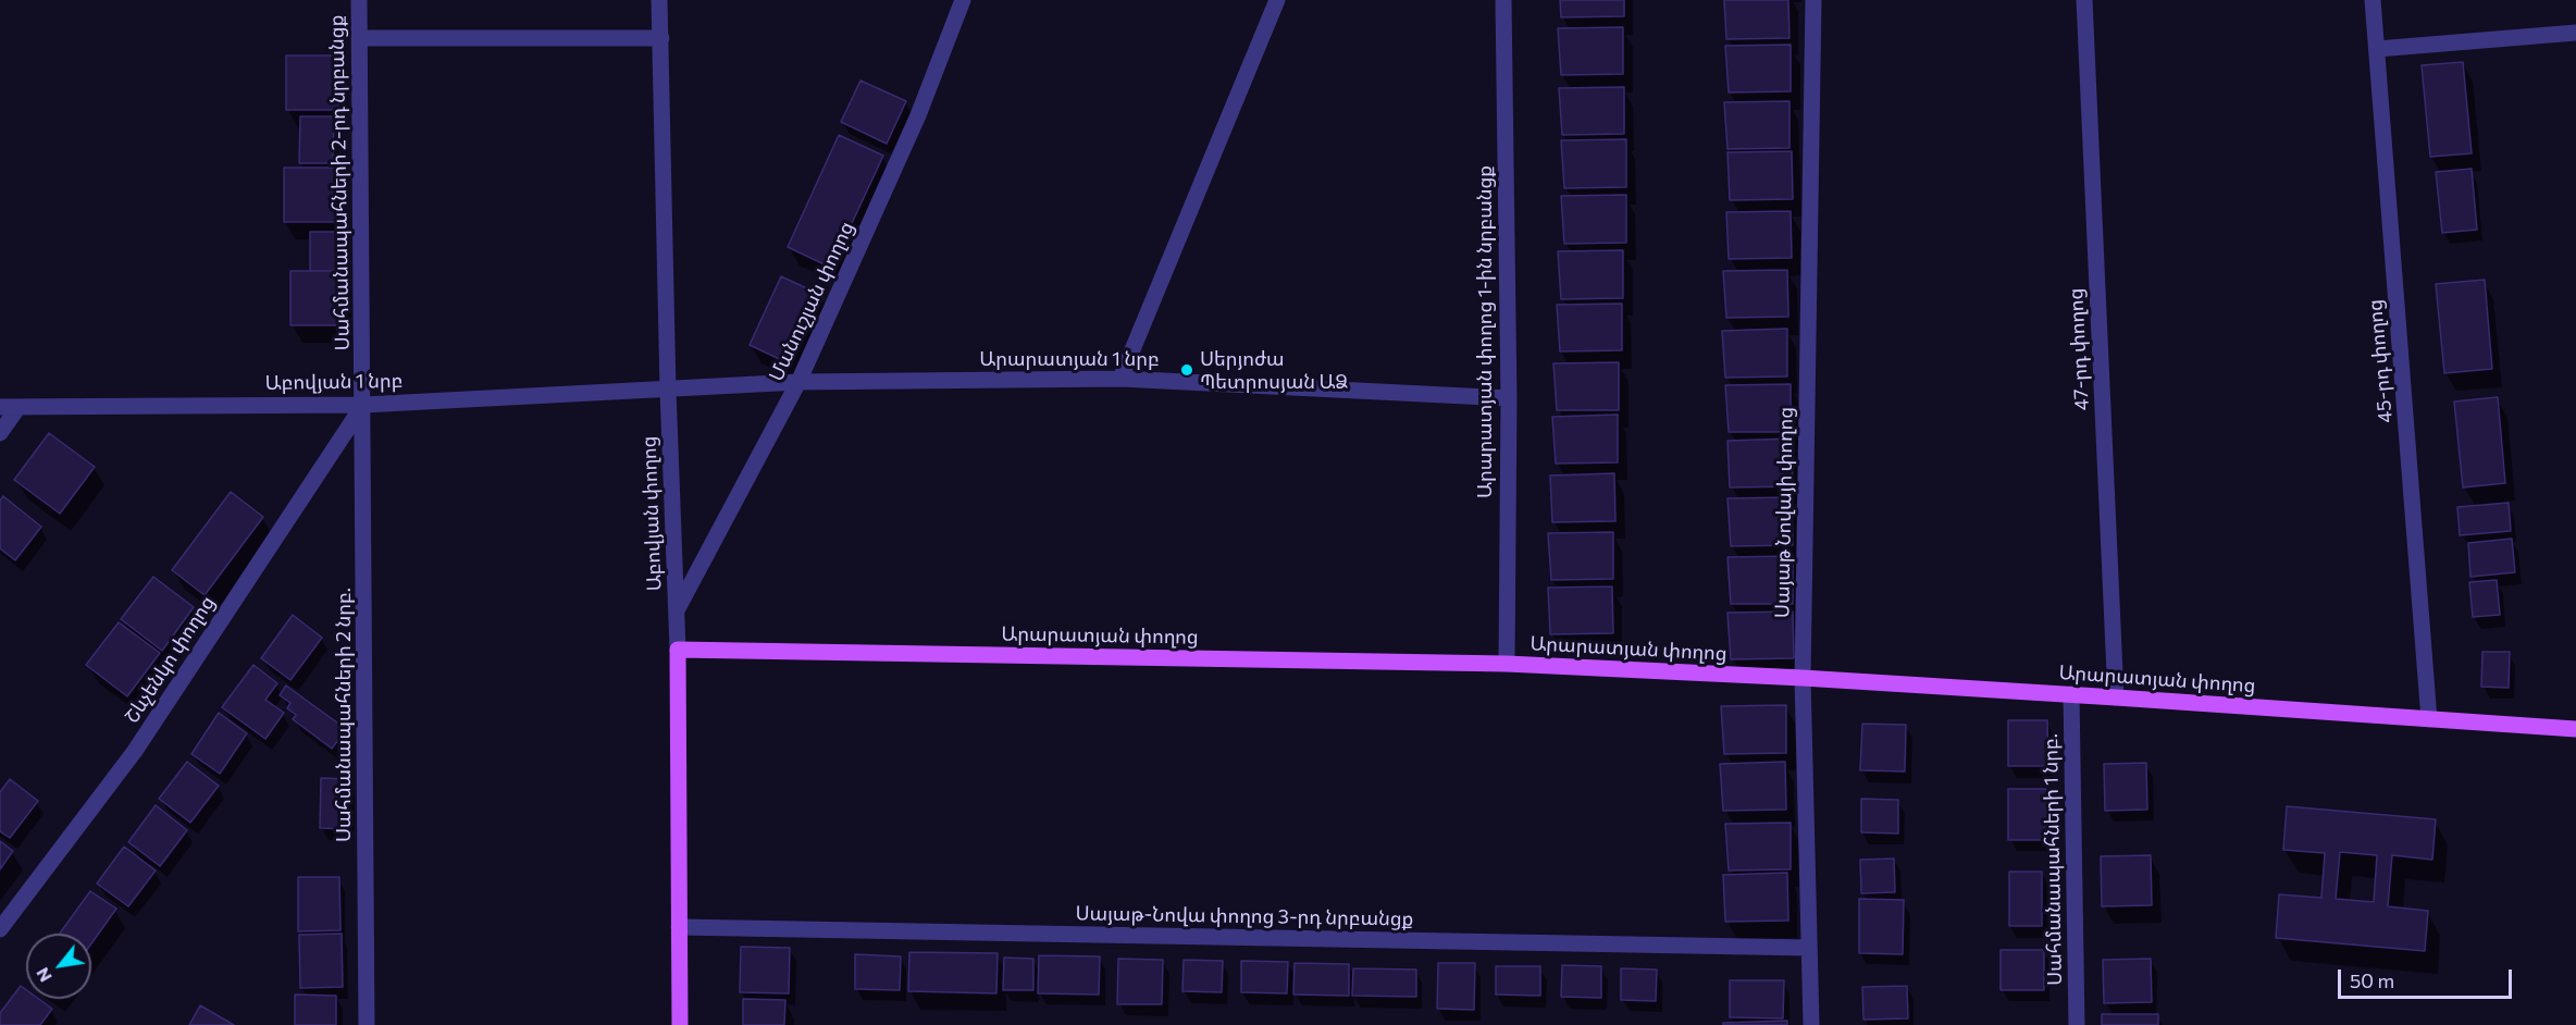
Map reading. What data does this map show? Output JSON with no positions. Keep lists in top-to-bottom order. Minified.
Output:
{"streets":{"main road":["Աբովյան փողոց","Արարատյան փողոց"],"street":["Սահմանապահների 2-րդ նրբանցք","Մանուշյան փողոց","Արարատյան փողոց 1-ին նրբանցք","47-րդ փողոց","Արարատյան 1 նրբ","45-րդ փողոց","Աբովյան 1 նրբ","Սայաթ Նովայի փողոց","Շևչենկո փողոց","Սահմանապահների 2 նրբ.","Սահմանապահների 1 նրբ.","Սայաթ-Նովա փողոց 3-րդ նրբանցք"]},"crossings":[["Սահմանապահների 2-րդ նրբանցք","Աբովյան 1 նրբ"],["Սահմանապահների 2-րդ նրբանցք","Շևչենկո փողոց"],["Սահմանապահների 2-րդ նրբանցք","Սահմանապահների 2 նրբ."],["Մանուշյան փողոց","Արարատյան 1 նրբ"],["Մանուշյան փողոց","Աբովյան փողոց"],["Արարատյան փողոց 1-ին նրբանցք","Արարատյան 1 նրբ"],["Արարատյան փողոց 1-ին նրբանցք","Արարատյան փողոց"],["47-րդ փողոց","Արարատյան փողոց"],["Արարատյան 1 նրբ","Աբովյան 1 նրբ"],["Արարատյան 1 նրբ","Աբովյան փողոց"],["45-րդ փողոց","Արարատյան փողոց"],["Աբովյան 1 նրբ","Աբովյան փողոց"],["Աբովյան 1 նրբ","Շևչենկո փողոց"],["Աբովյան 1 նրբ","Սահմանապահների 2 նրբ."],["Սայաթ Նովայի փողոց","Արարատյան փողոց"],["Սայաթ Նովայի փողոց","Սայաթ-Նովա փողոց 3-րդ նրբանցք"],["Աբովյան փողոց","Արարատյան փողոց"],["Աբովյան փողոց","Սայաթ-Նովա փողոց 3-րդ նրբանցք"],["Արարատյան փողոց","Սահմանապահների 1 նրբ."],["Շևչենկո փողոց","Սահմանապահների 2 նրբ."]],"places":["Սերյոժա Պետրոսյան ԱՁ"],"scale_bar":"50 m","north":"bottom left"}
